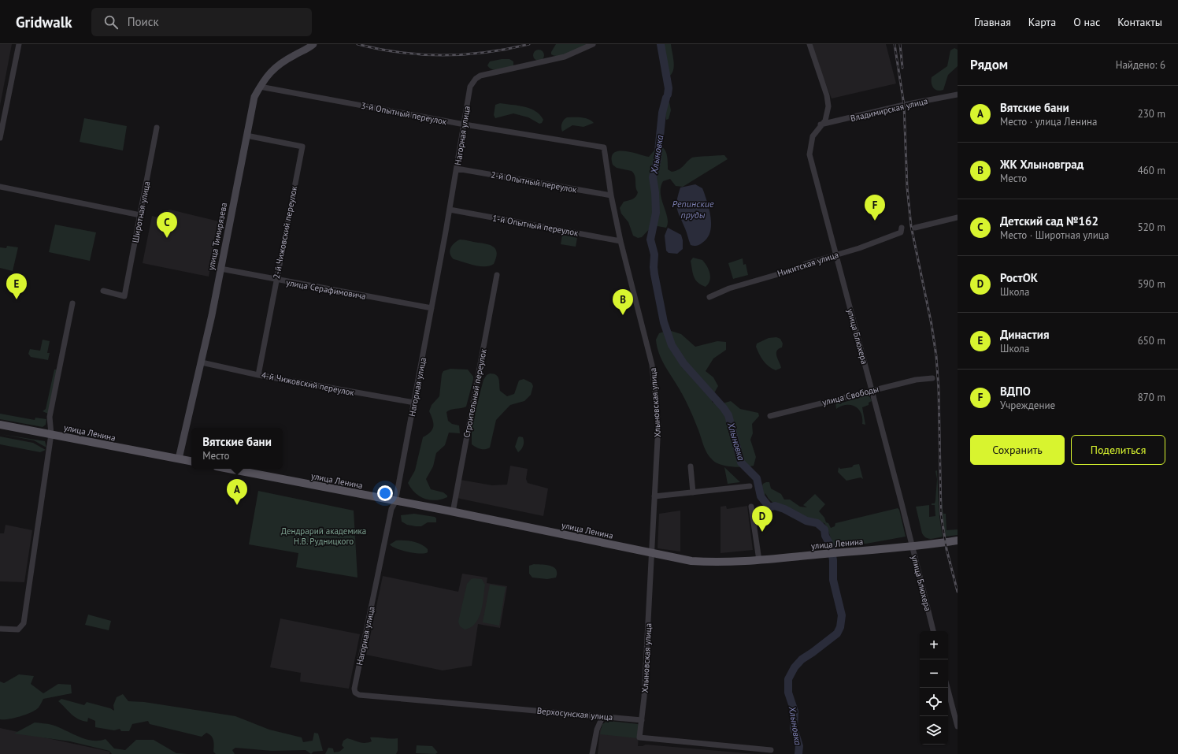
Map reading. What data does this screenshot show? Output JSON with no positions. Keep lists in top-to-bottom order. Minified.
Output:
{"streets":{"main road":["улица Тимирязева","улица Ленина"],"street":["Владимирская улица","3-й Опытный переулок","Нагорная улица","2-й Опытный переулок","Широтная улица","1-й Опытный переулок","2-й Чижовский переулок","Никитская улица","улица Серафимовича","улица Блюхера","4-й Чижовский переулок","Строительный переулок","улица Свободы","Хлыновская улица","Верхосунская улица"]},"crossings":[["Владимирская улица","улица Блюхера"],["3-й Опытный переулок","Нагорная улица"],["3-й Опытный переулок","улица Тимирязева"],["3-й Опытный переулок","Хлыновская улица"],["Нагорная улица","2-й Опытный переулок"],["Нагорная улица","1-й Опытный переулок"],["Нагорная улица","улица Серафимовича"],["Нагорная улица","4-й Чижовский переулок"],["Нагорная улица","улица Ленина"],["Нагорная улица","Верхосунская улица"],["2-й Опытный переулок","Хлыновская улица"],["1-й Опытный переулок","Хлыновская улица"],["2-й Чижовский переулок","улица Тимирязева"],["2-й Чижовский переулок","улица Серафимовича"],["2-й Чижовский переулок","4-й Чижовский переулок"],["улица Тимирязева","улица Серафимовича"],["улица Тимирязева","4-й Чижовский переулок"],["улица Тимирязева","улица Ленина"],["Никитская улица","улица Блюхера"],["улица Блюхера","улица Свободы"],["улица Блюхера","улица Ленина"],["Строительный переулок","улица Ленина"],["Хлыновская улица","улица Ленина"],["Хлыновская улица","Верхосунская улица"]],"water":["Хлыновка","Репинские пруды"],"parks":["Дендрарий академика Н.В. Рудницкого"],"page":{"header":"Gridwalk","search":"Поиск","nav":["Главная","Карта","О нас","Контакты"],"heading":["Рядом","Найдено: 6"],"list":[{"mark":"A","name":"Вятские бани","note":"Место · улица Ленина","value":"230 m"},{"mark":"B","name":"ЖК Хлыновград","note":"Место","value":"460 m"},{"mark":"C","name":"Детский сад №162","note":"Место · Широтная улица","value":"520 m"},{"mark":"D","name":"РостОК","note":"Школа","value":"590 m"},{"mark":"E","name":"Династия","note":"Школа","value":"650 m"},{"mark":"F","name":"ВДПО","note":"Учреждение","value":"870 m"}],"pins":["F","C","E","B","A","D"],"buttons":["Сохранить","Поделиться"],"popup":["Вятские бани","Место"],"map_buttons":["+","−"]}}
